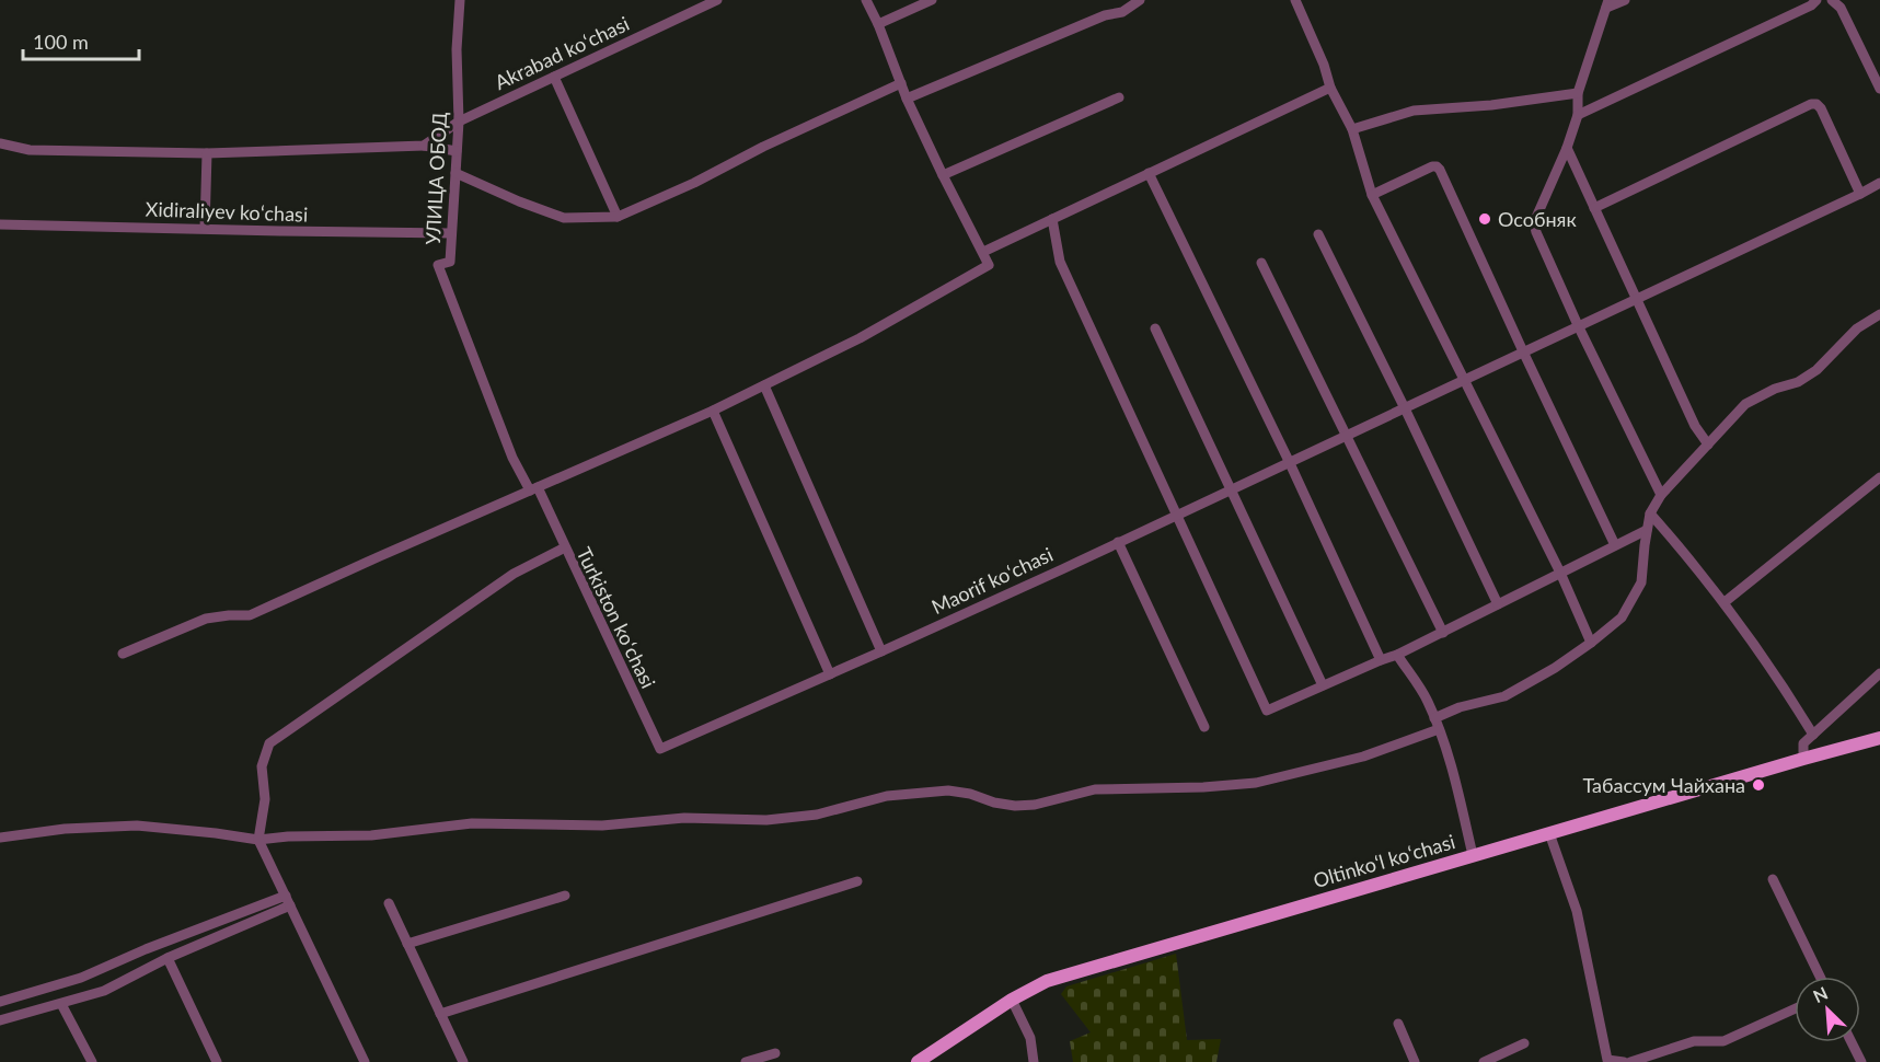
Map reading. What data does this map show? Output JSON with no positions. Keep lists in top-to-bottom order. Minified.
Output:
{"streets":{"main road":["Oltinkoʻl koʻchasi"],"street":["Akrabad koʻchasi","УЛИЦА ОБОД","Xidiraliyev koʻchasi","Maorif koʻchasi","Turkiston koʻchasi"]},"crossings":[["Akrabad koʻchasi","УЛИЦА ОБОД"],["УЛИЦА ОБОД","Xidiraliyev koʻchasi"],["Maorif koʻchasi","Turkiston koʻchasi"]],"places":["Особняк","Табассум Чайхана"],"scale_bar":"100 m","north":"top left"}
